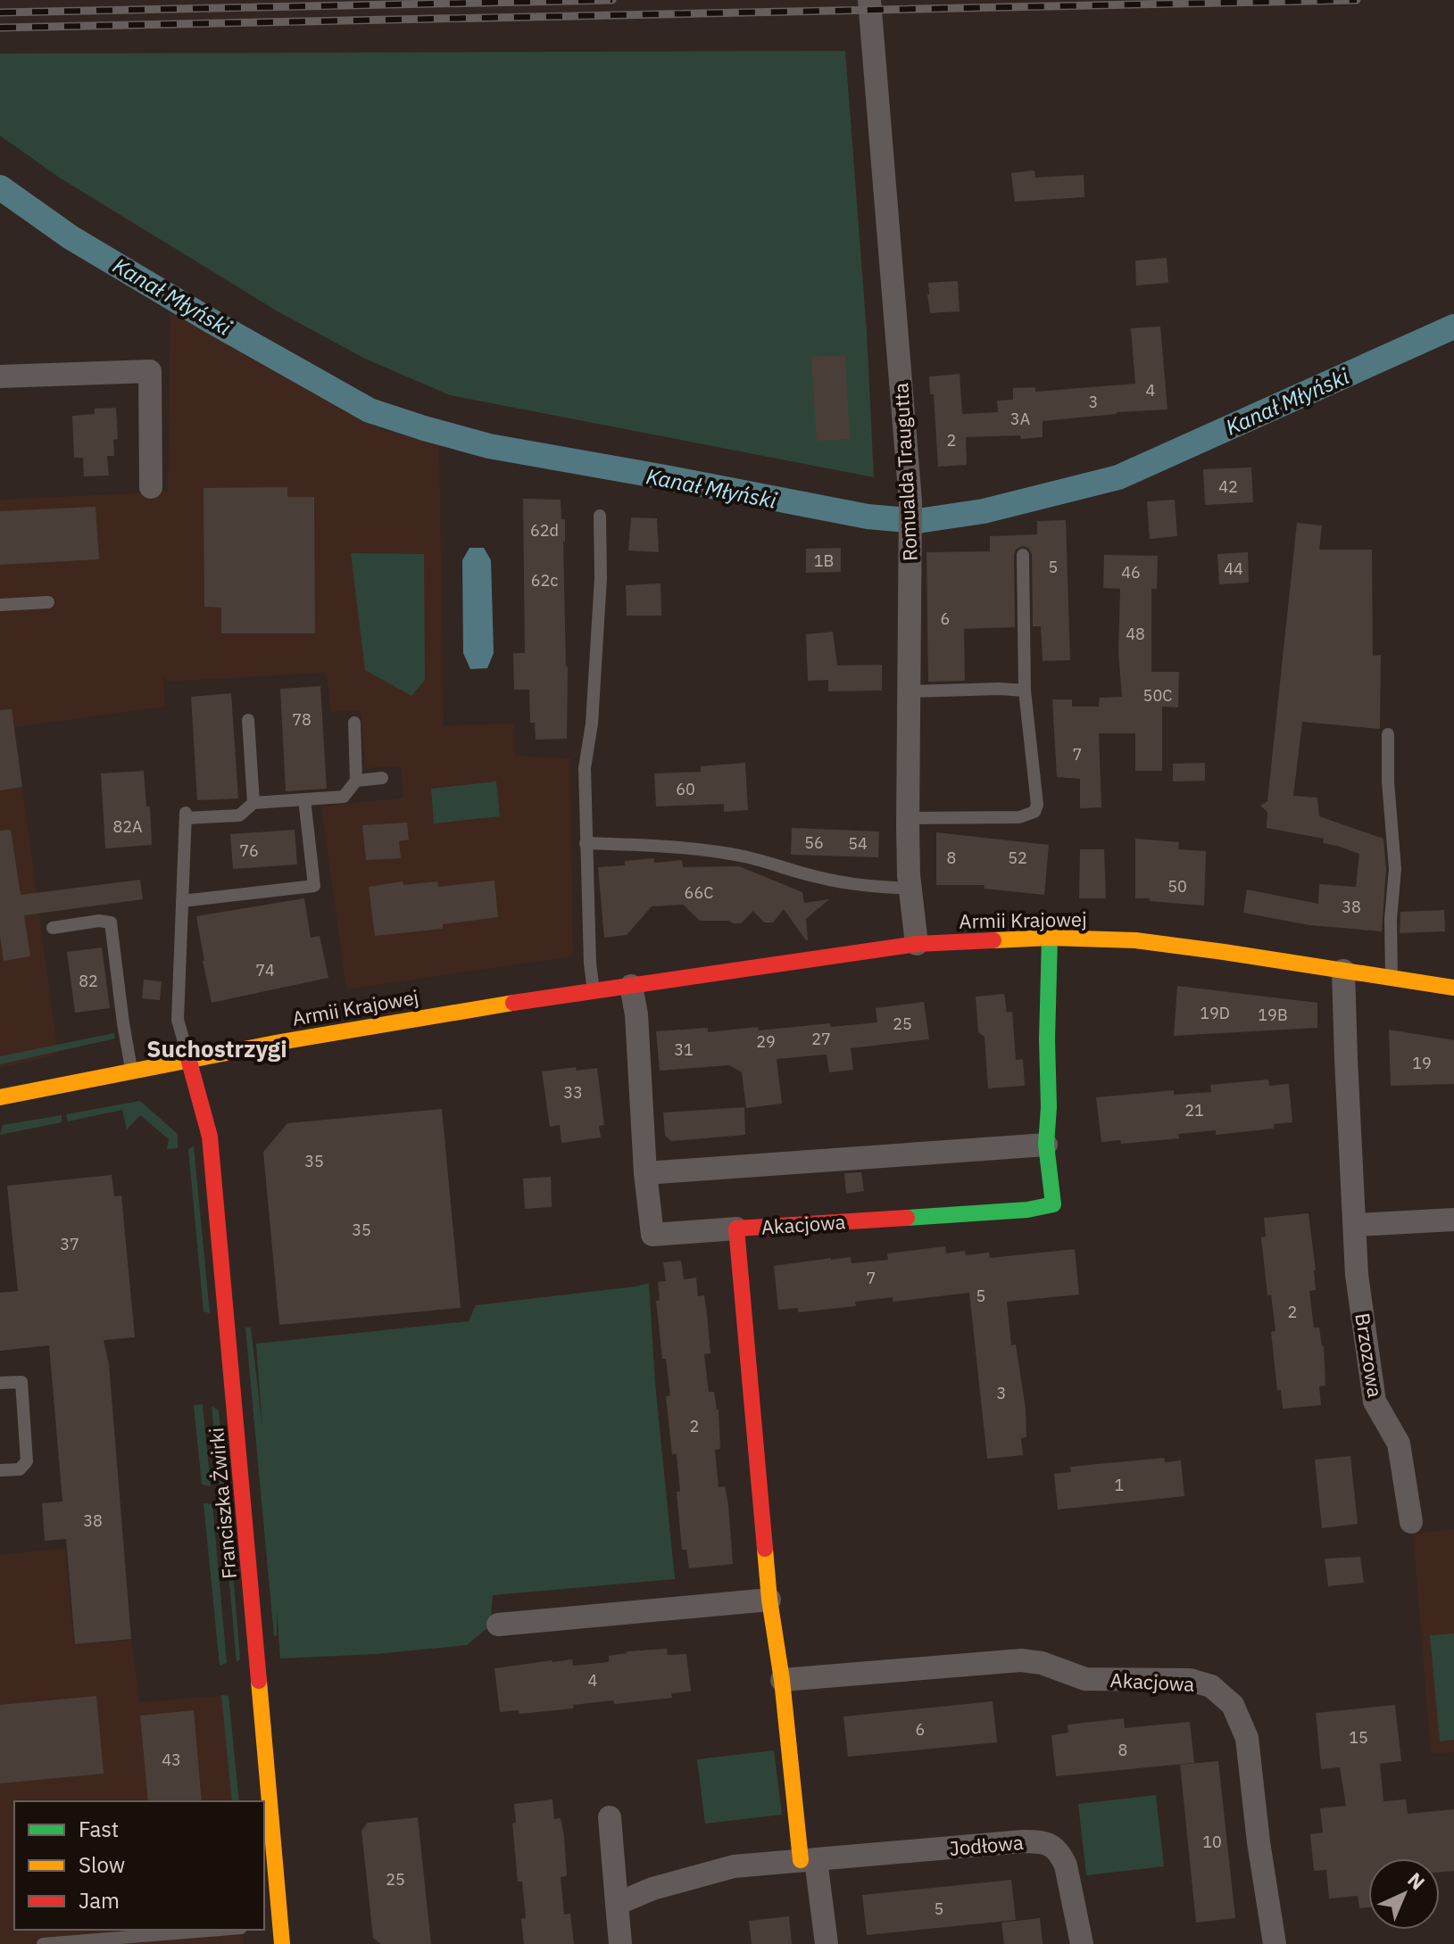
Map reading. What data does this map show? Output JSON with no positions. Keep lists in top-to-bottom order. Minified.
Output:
{"streets":{"street":["Romualda Traugutta","Armii Krajowej","Akacjowa","Brzozowa","Franciszka Żwirki","Jodłowa"]},"crossings":[["Romualda Traugutta","Armii Krajowej"],["Armii Krajowej","Akacjowa"],["Armii Krajowej","Brzozowa"],["Armii Krajowej","Franciszka Żwirki"],["Akacjowa","Jodłowa"]],"districts":["Suchostrzygi"],"water":["Kanał Młyński"],"house_numbers":["4","3","3A","2","42","62d","1B","5","44","46","62c","6","48","50C","78","7","60","82A","56","54","76","8","52","50","66C","38","74","82","19D","19B","25","27","29","31","19","33","21","35","35","37","7","5","2","3","2","1","38","4","6","15","8","43","10","25","5"],"legend":["Fast","Slow","Jam"],"north":"top right"}
